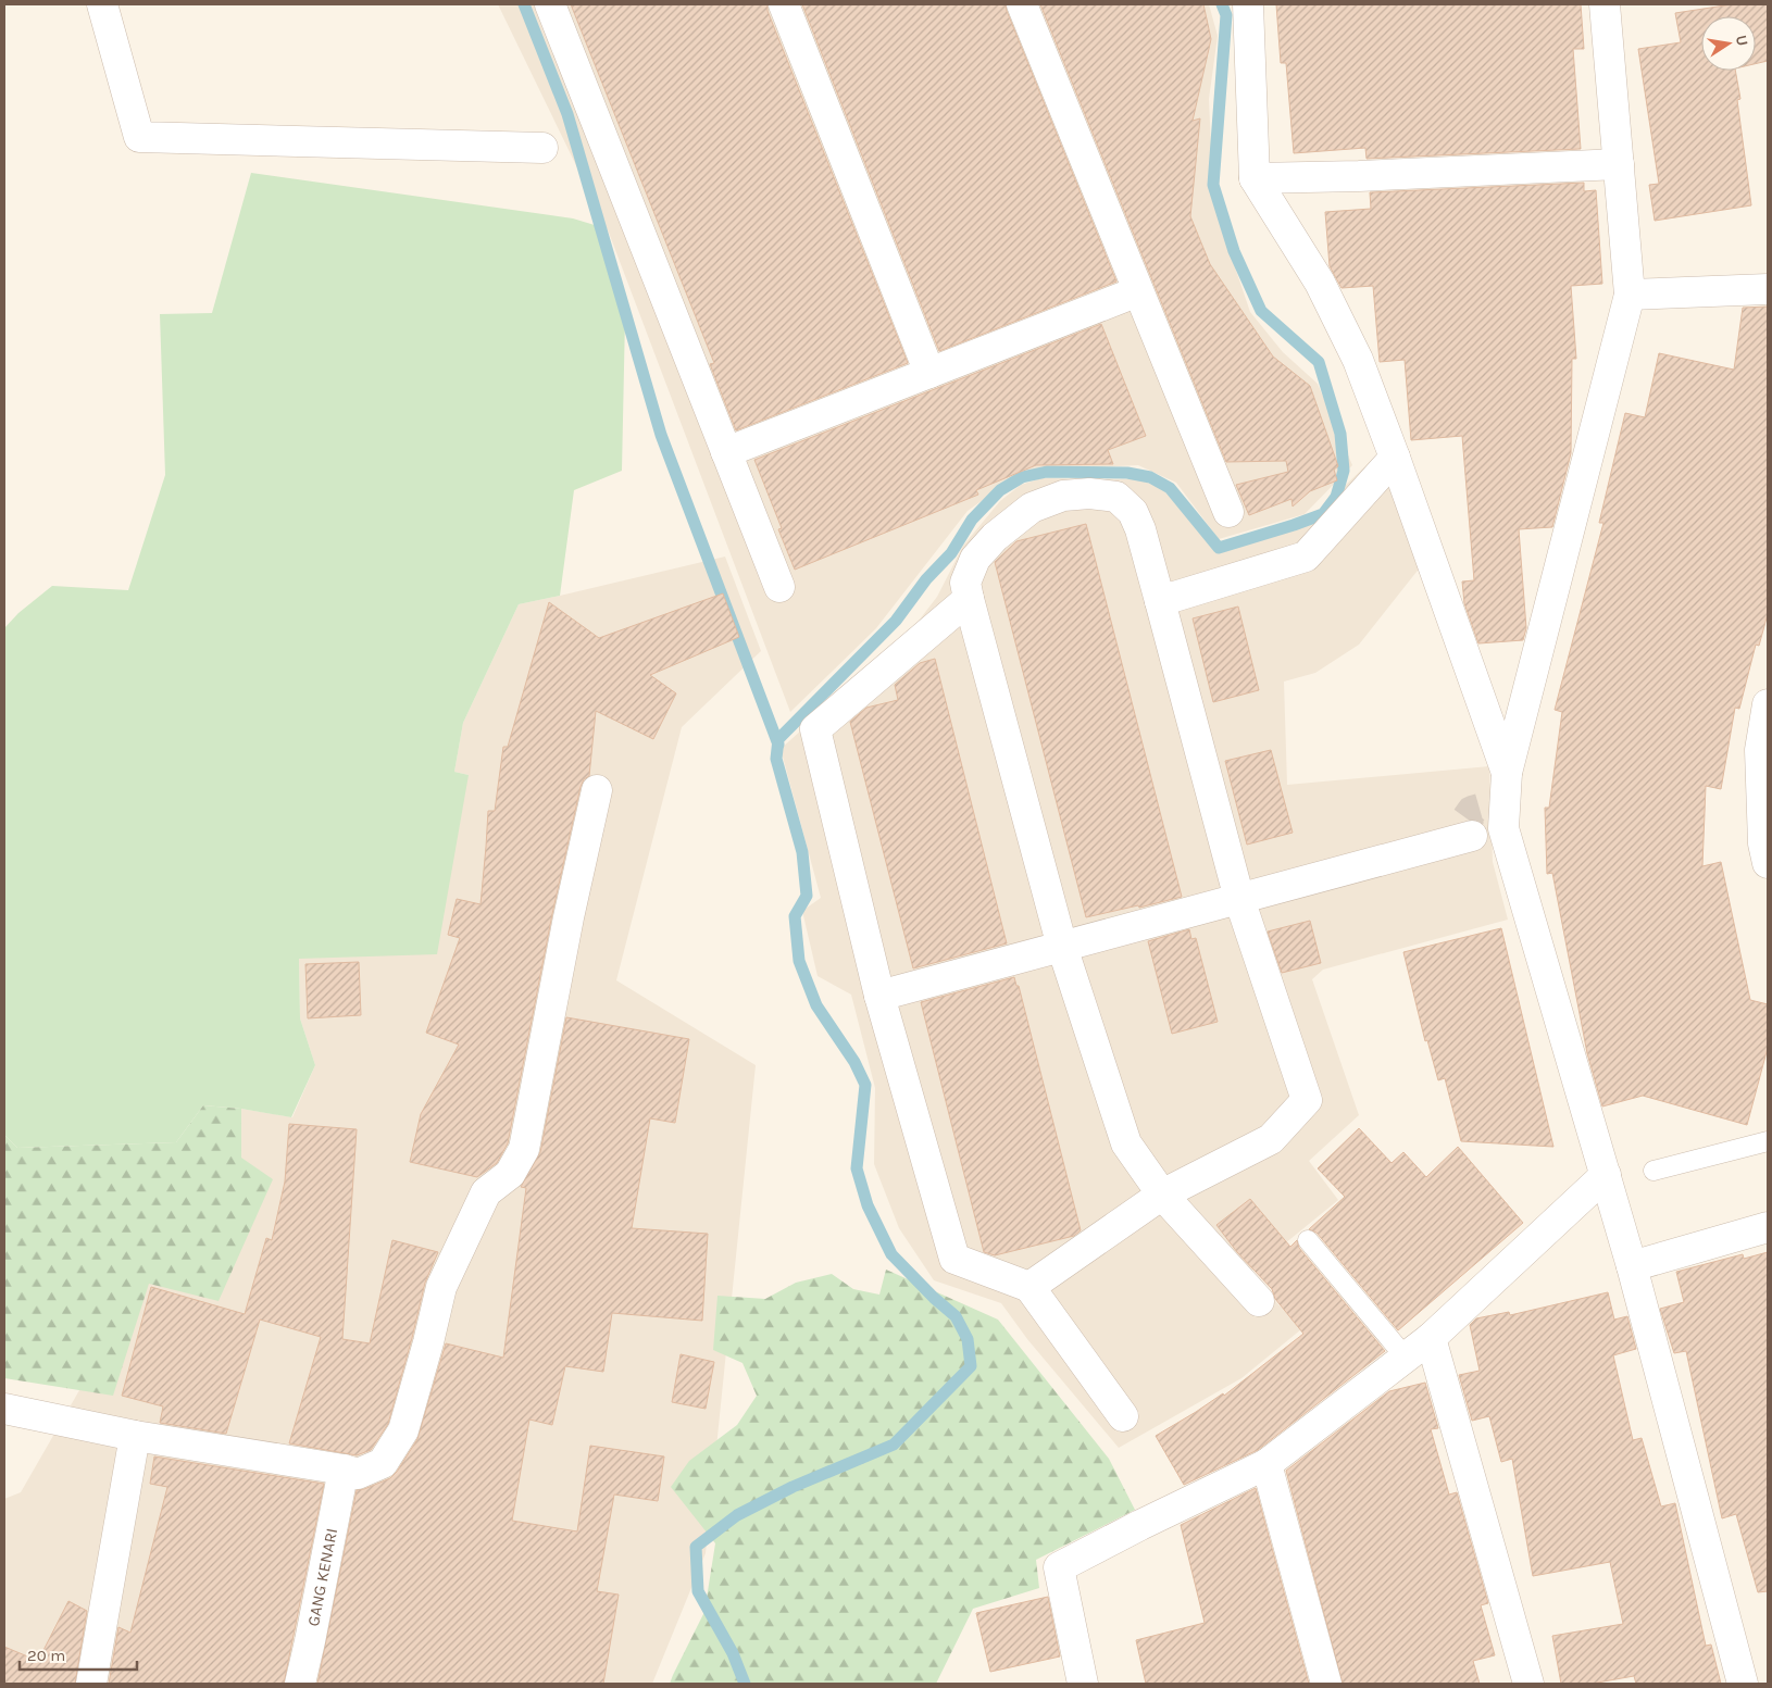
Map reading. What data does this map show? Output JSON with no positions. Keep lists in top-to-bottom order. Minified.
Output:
{"streets":{"street":["GANG KENARI"]},"scale_bar":"20 m","north":"right"}
